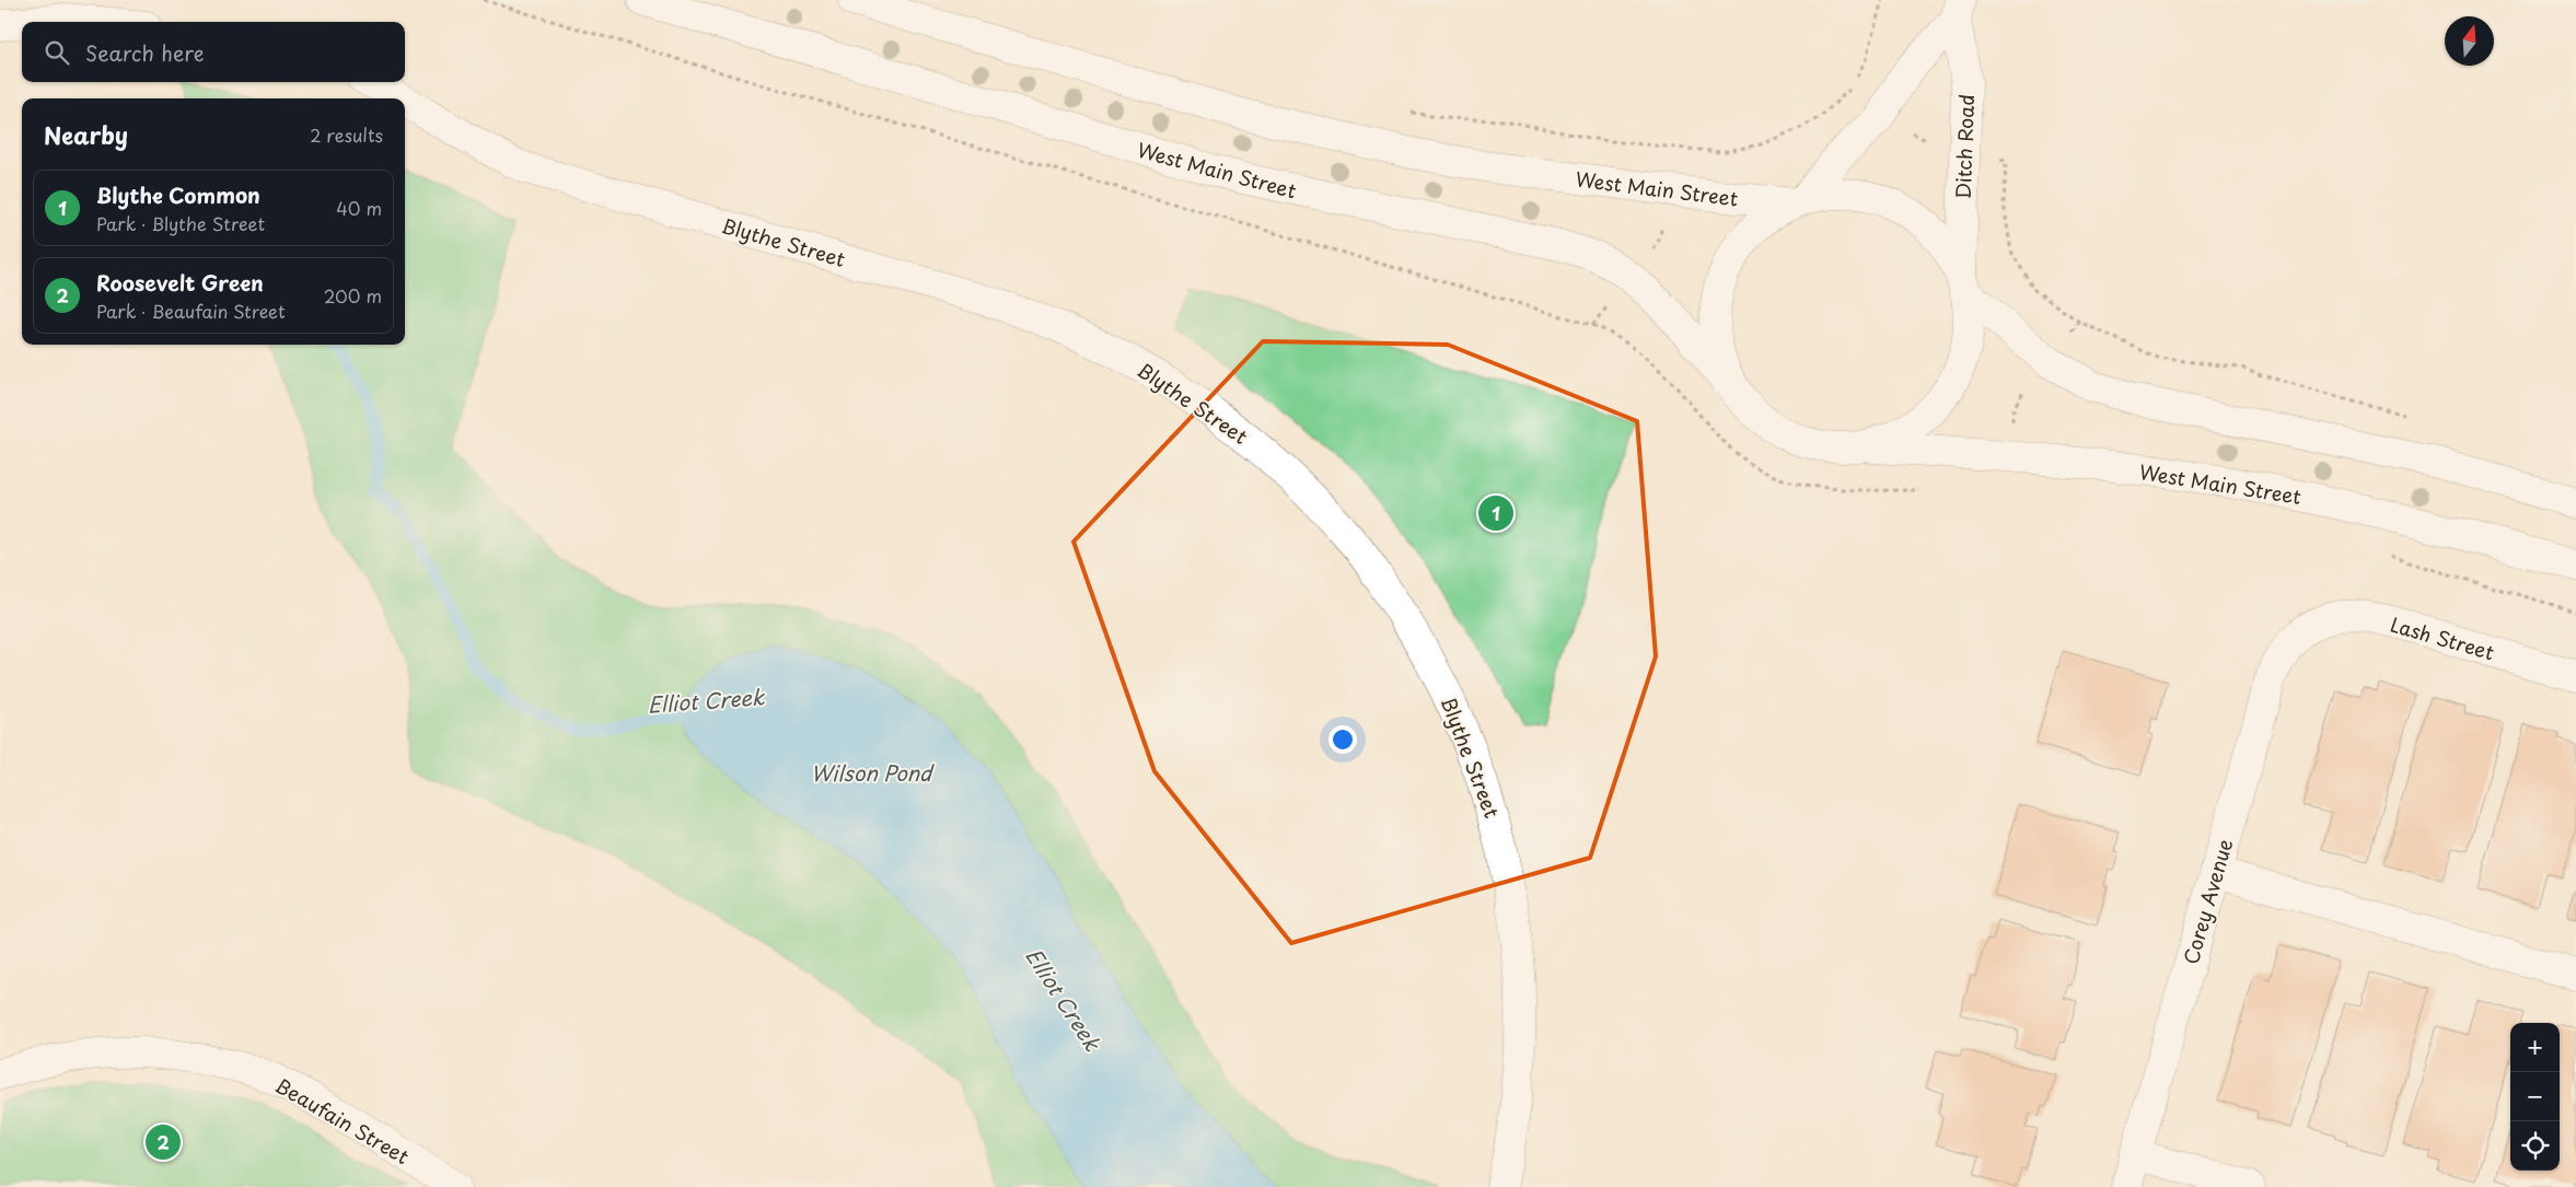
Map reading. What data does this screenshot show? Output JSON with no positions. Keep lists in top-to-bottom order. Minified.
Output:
{"streets":{"street":["Ditch Road","West Main Street","Blythe Street","Lash Street","Corey Avenue","Beaufain Street"]},"crossings":[["Ditch Road","West Main Street"],["Lash Street","Corey Avenue"]],"water":["Elliot Creek","Wilson Pond"],"north":"top","page":{"search":"Search here","heading":["Nearby","2 results"],"list":[{"mark":"1","name":"Blythe Common","note":"Park · Blythe Street","value":"40 m"},{"mark":"2","name":"Roosevelt Green","note":"Park · Beaufain Street","value":"200 m"}],"pins":["1","2"],"map_buttons":["+","−"]}}
